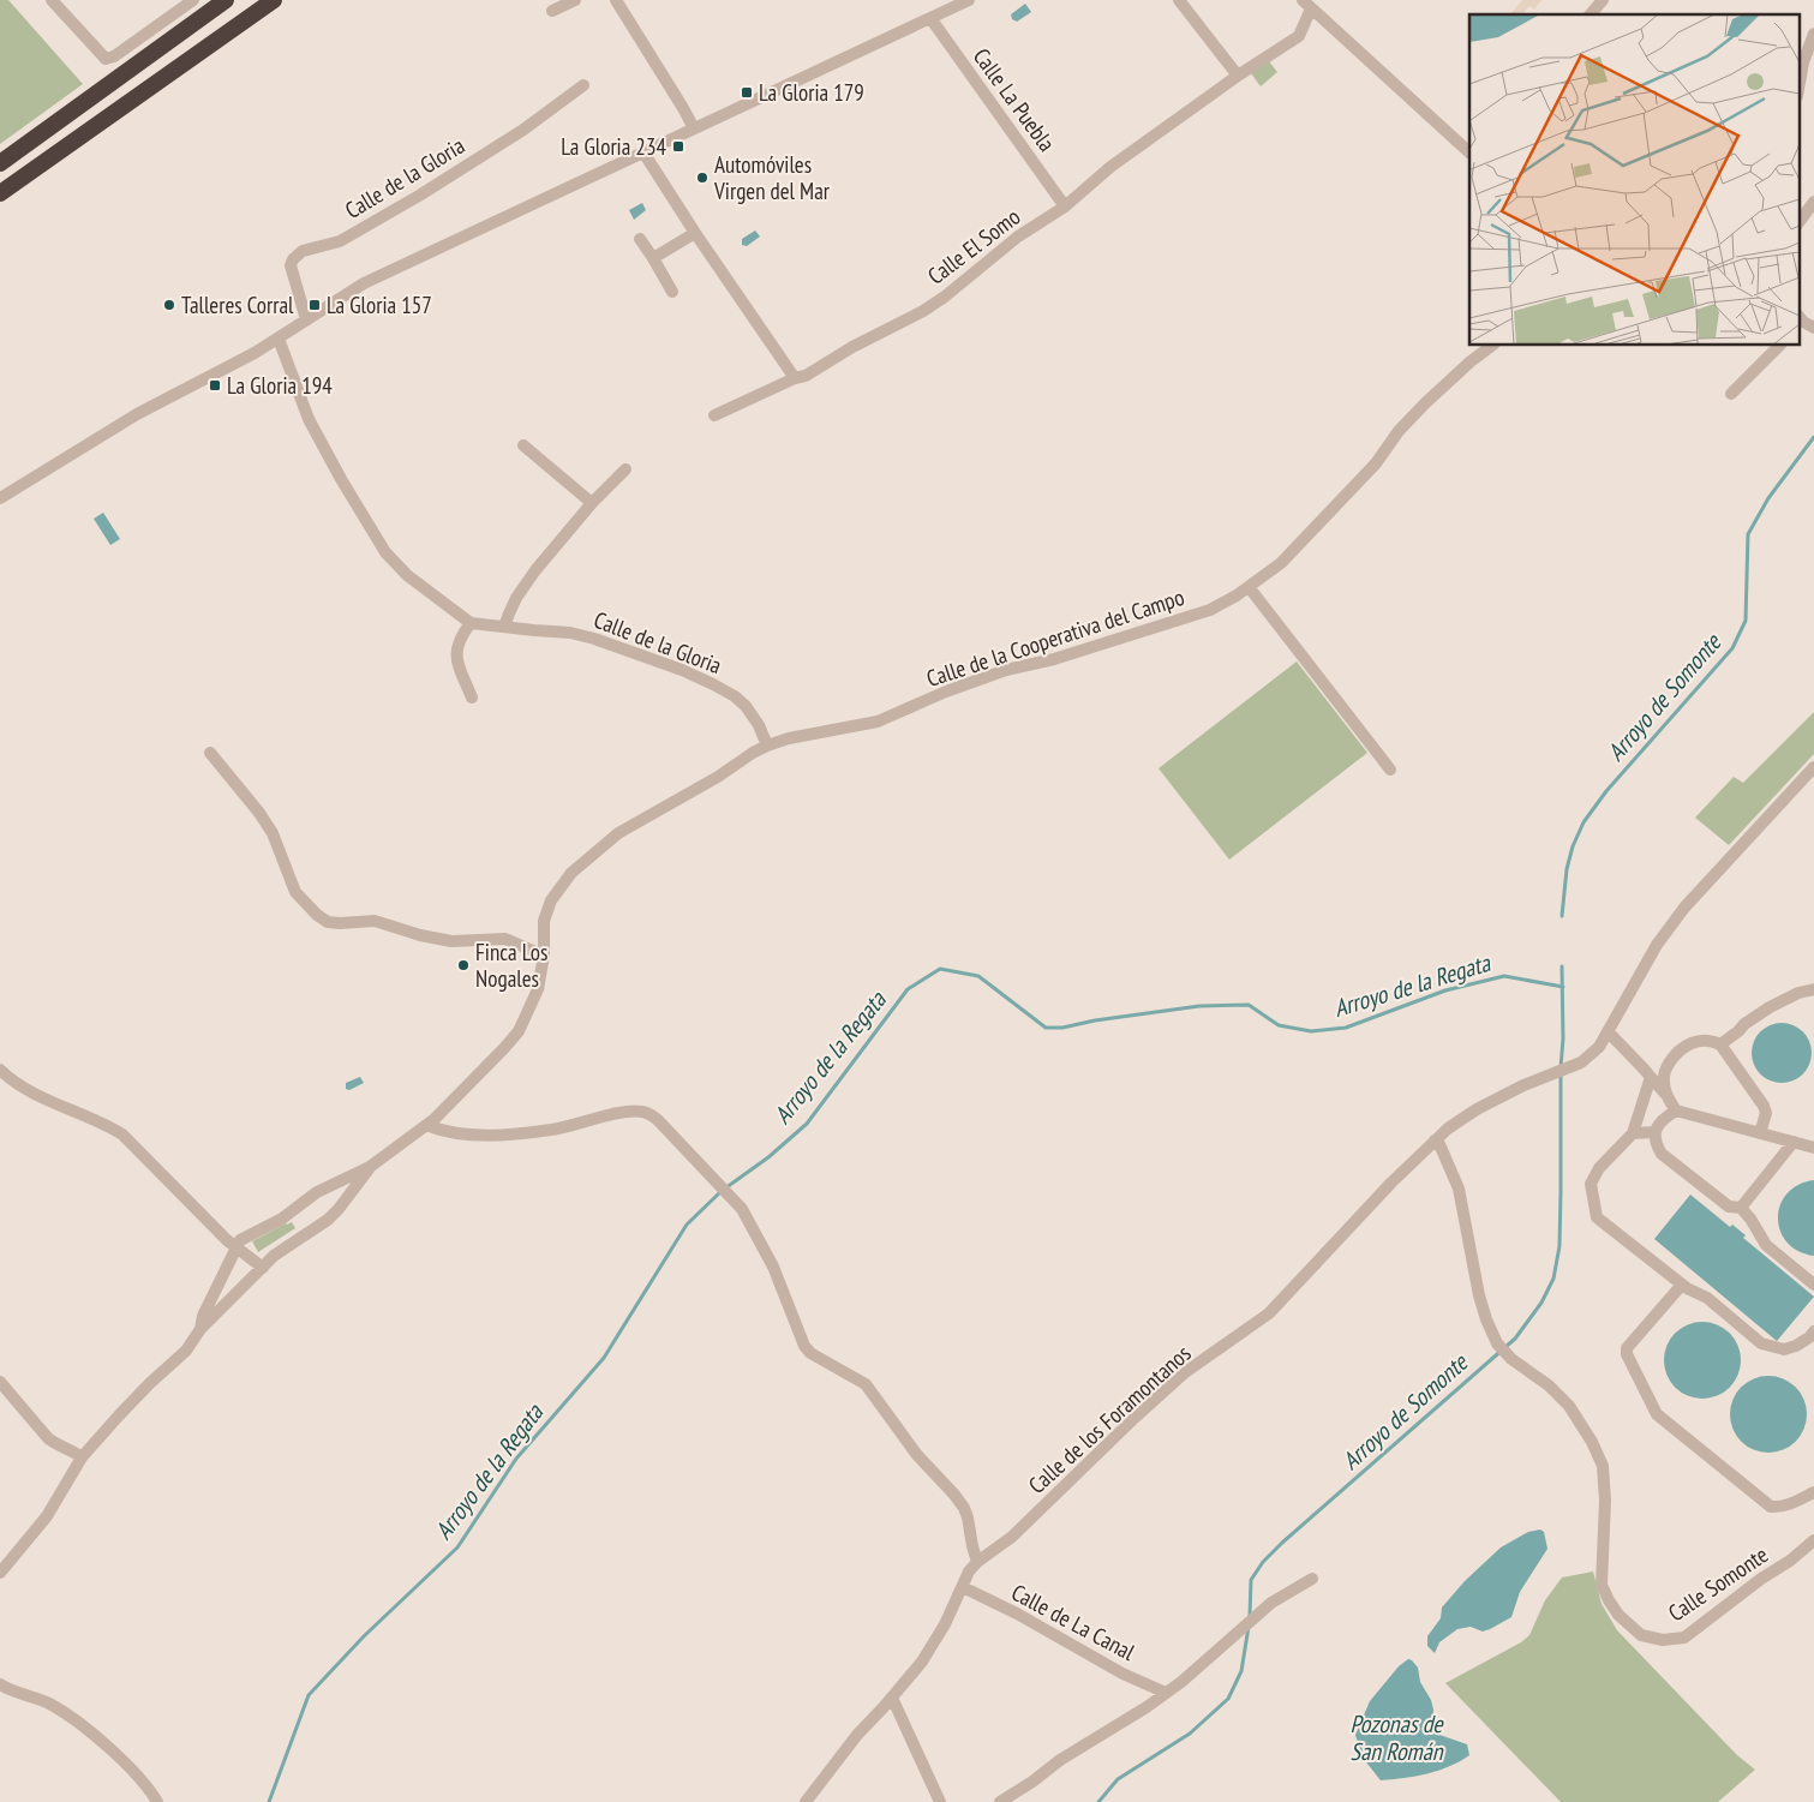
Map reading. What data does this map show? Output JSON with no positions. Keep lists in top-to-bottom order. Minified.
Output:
{"streets":{"street":["Calle La Puebla","Calle de la Gloria","Calle El Somo","Calle de la Cooperativa del Campo","Calle de los Foramontanos","Calle Somonte","Calle de La Canal"]},"crossings":[["Calle La Puebla","Calle El Somo"],["Calle de la Gloria","Calle de la Cooperativa del Campo"],["Calle de los Foramontanos","Calle Somonte"],["Calle de los Foramontanos","Calle de La Canal"]],"water":["Arroyo de Somonte","Arroyo de la Regata","Pozonas de San Román"],"places":{"transit":["La Gloria 179","La Gloria 234","La Gloria 157","La Gloria 194"],"other":["Automóviles Virgen del Mar","Talleres Corral","Finca Los Nogales"]}}
